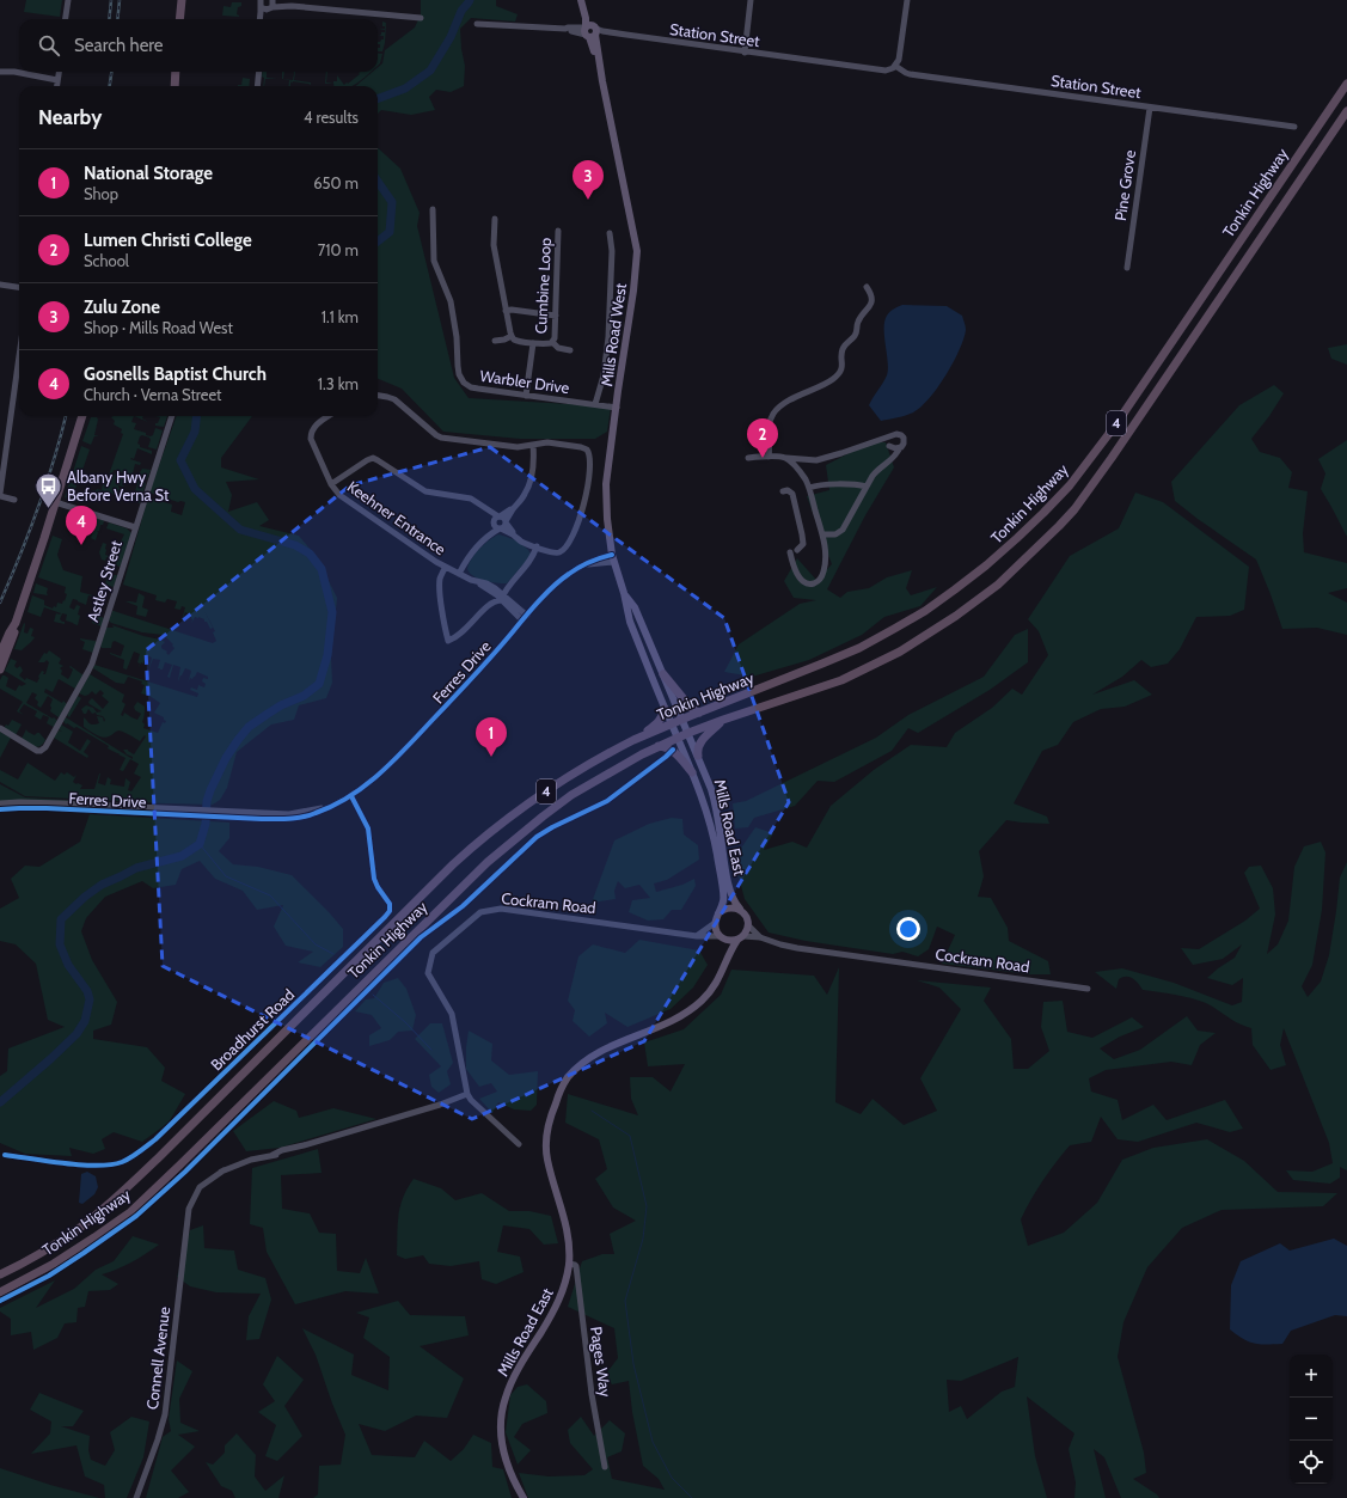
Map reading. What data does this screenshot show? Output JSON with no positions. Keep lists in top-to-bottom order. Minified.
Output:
{"streets":{"highway":["Tonkin Highway","4"],"main road":["Mills Road West","Mills Road East"],"street":["Station Street","Pine Grove","Cumbine Loop","Warbler Drive","Keehner Entrance","Astley Street","Ferres Drive","Cockram Road","Broadhurst Road","Connell Avenue","Pages Way"]},"crossings":[["Station Street","Pine Grove"],["Station Street","Mills Road West"],["Tonkin Highway","Mills Road West"],["Tonkin Highway","Mills Road East"],["Mills Road West","Warbler Drive"],["Mills Road West","Ferres Drive"],["Mills Road West","Mills Road East"],["Keehner Entrance","Ferres Drive"],["Ferres Drive","Broadhurst Road"],["Mills Road East","Cockram Road"],["Mills Road East","Pages Way"],["Cockram Road","Connell Avenue"]],"places":{"bus stop":["Albany Hwy Before Verna St"]},"page":{"search":"Search here","heading":["Nearby","4 results"],"list":[{"mark":"1","name":"National Storage","note":"Shop","value":"650 m"},{"mark":"2","name":"Lumen Christi College","note":"School","value":"710 m"},{"mark":"3","name":"Zulu Zone","note":"Shop · Mills Road West","value":"1.1 km"},{"mark":"4","name":"Gosnells Baptist Church","note":"Church · Verna Street","value":"1.3 km"}],"pins":["3","2","4","1"],"map_buttons":["+","−"]}}
